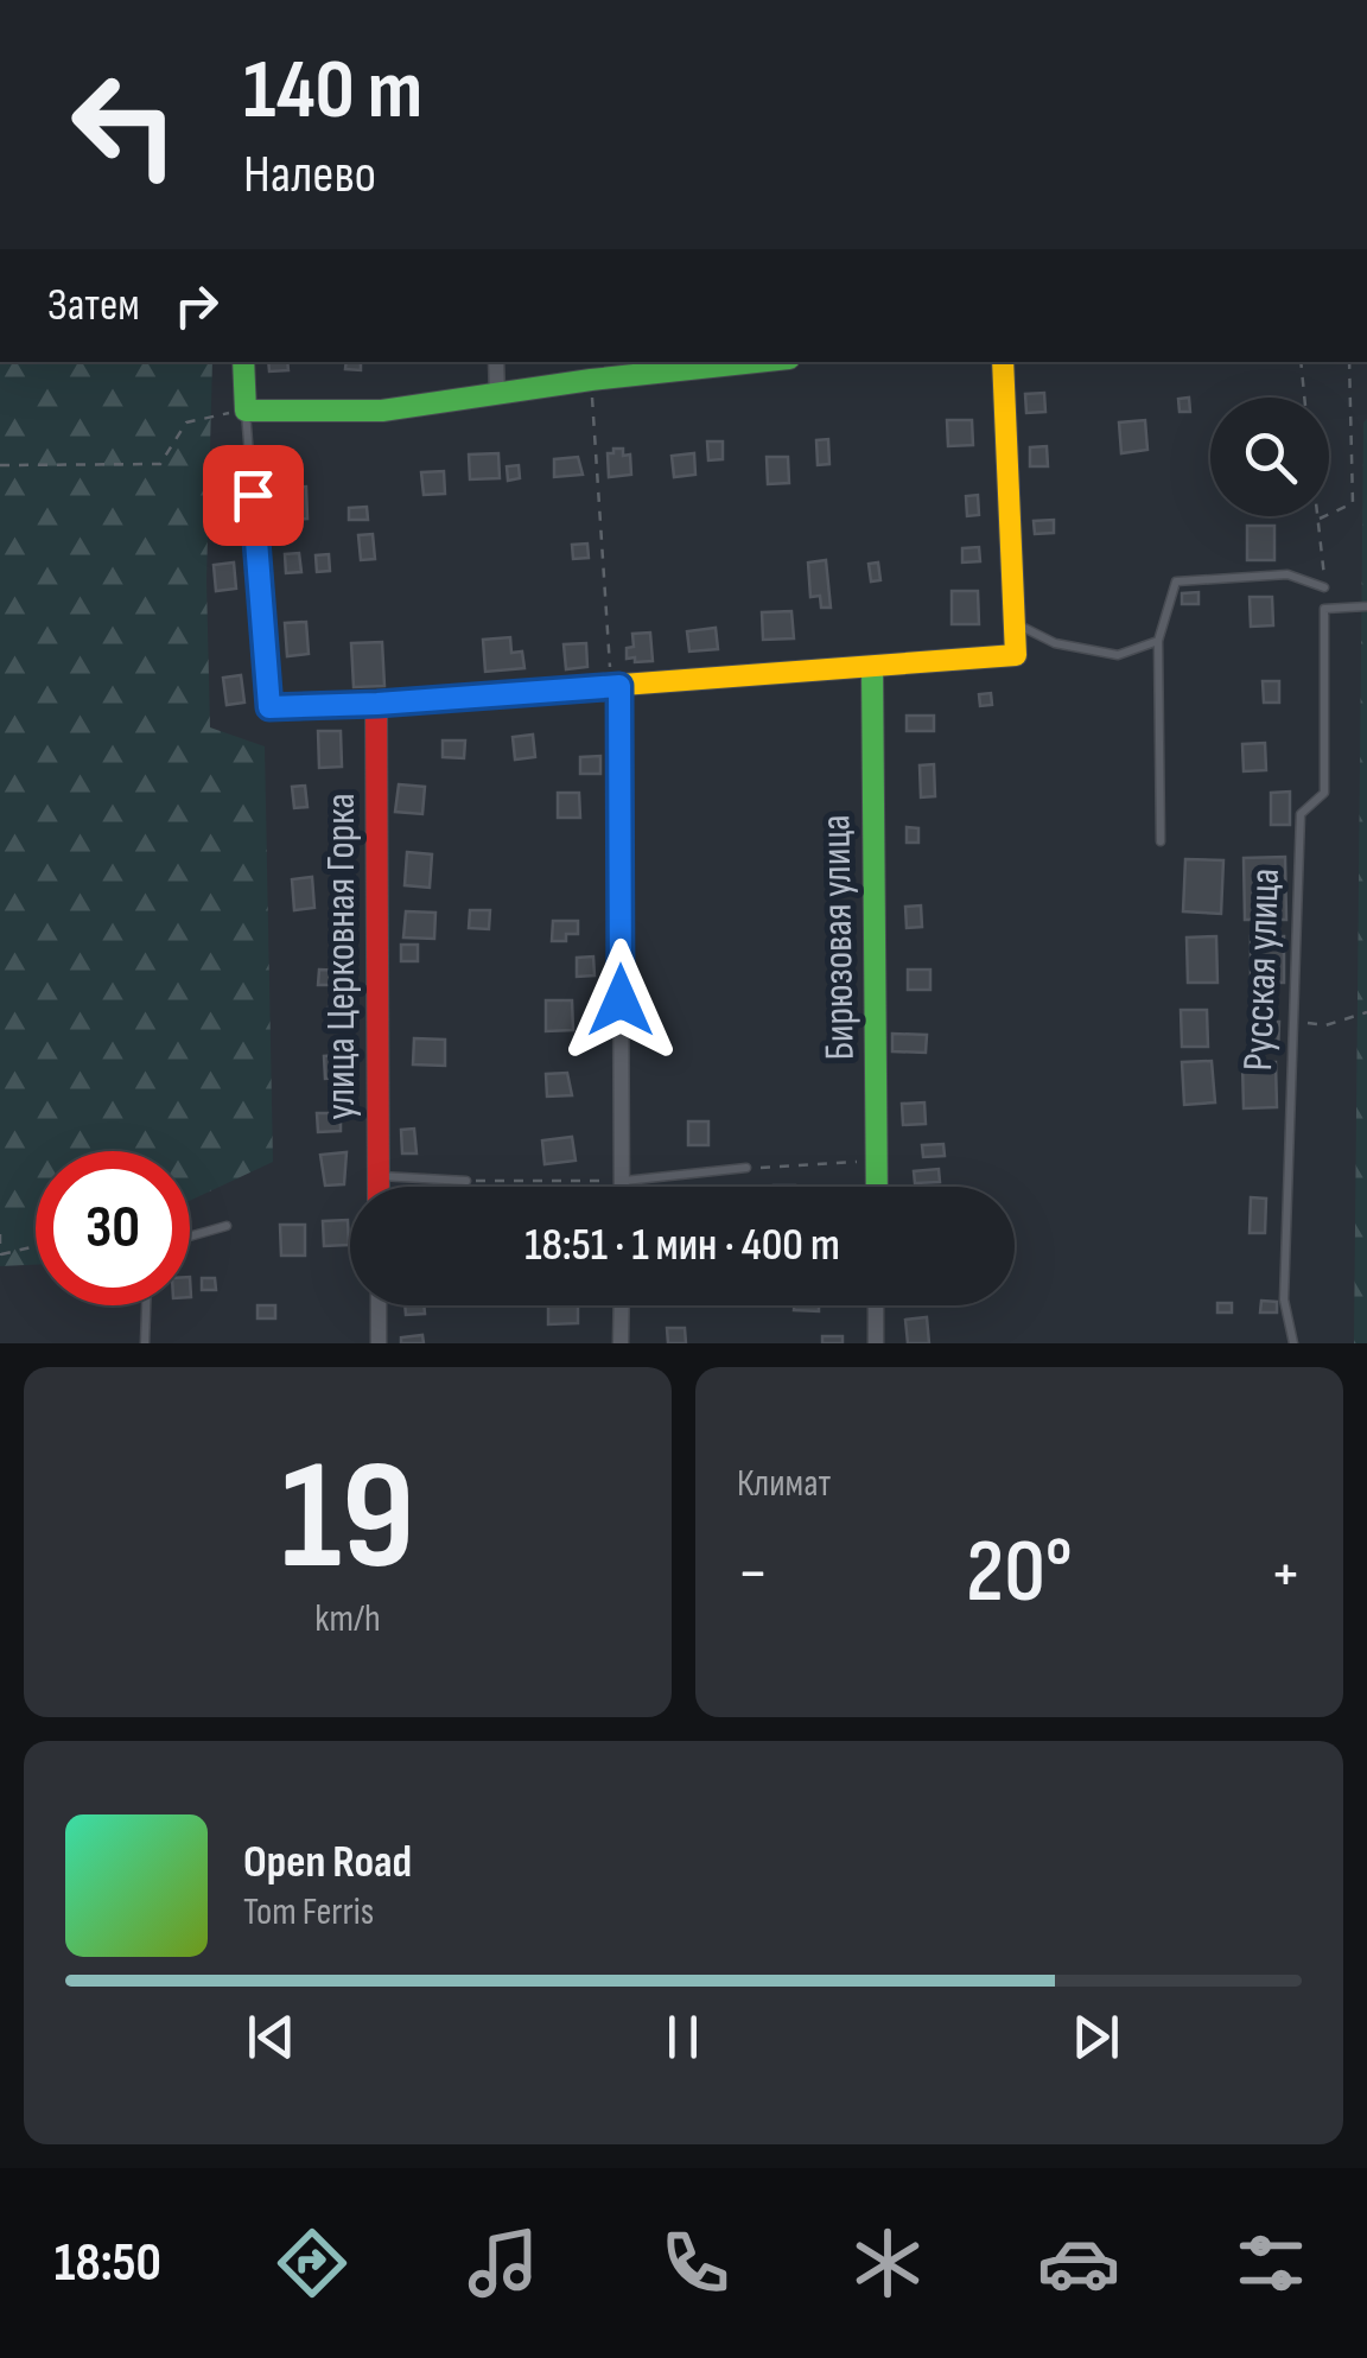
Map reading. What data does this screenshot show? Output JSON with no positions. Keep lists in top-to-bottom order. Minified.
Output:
{"streets":{"street":["Бирюзовая улица","улица Церковная Горка"],"lane":["Русская улица"]},"page":{"turn":["140 m","Налево"],"then":"Затем","limit":"30","trip":"18:51 · 1 мин · 400 m","tile":[["19","km/h"],"Климат"],"heat":["−","20°","+"],"song":["Open Road","Tom Ferris"],"tabs":"18:50"}}
